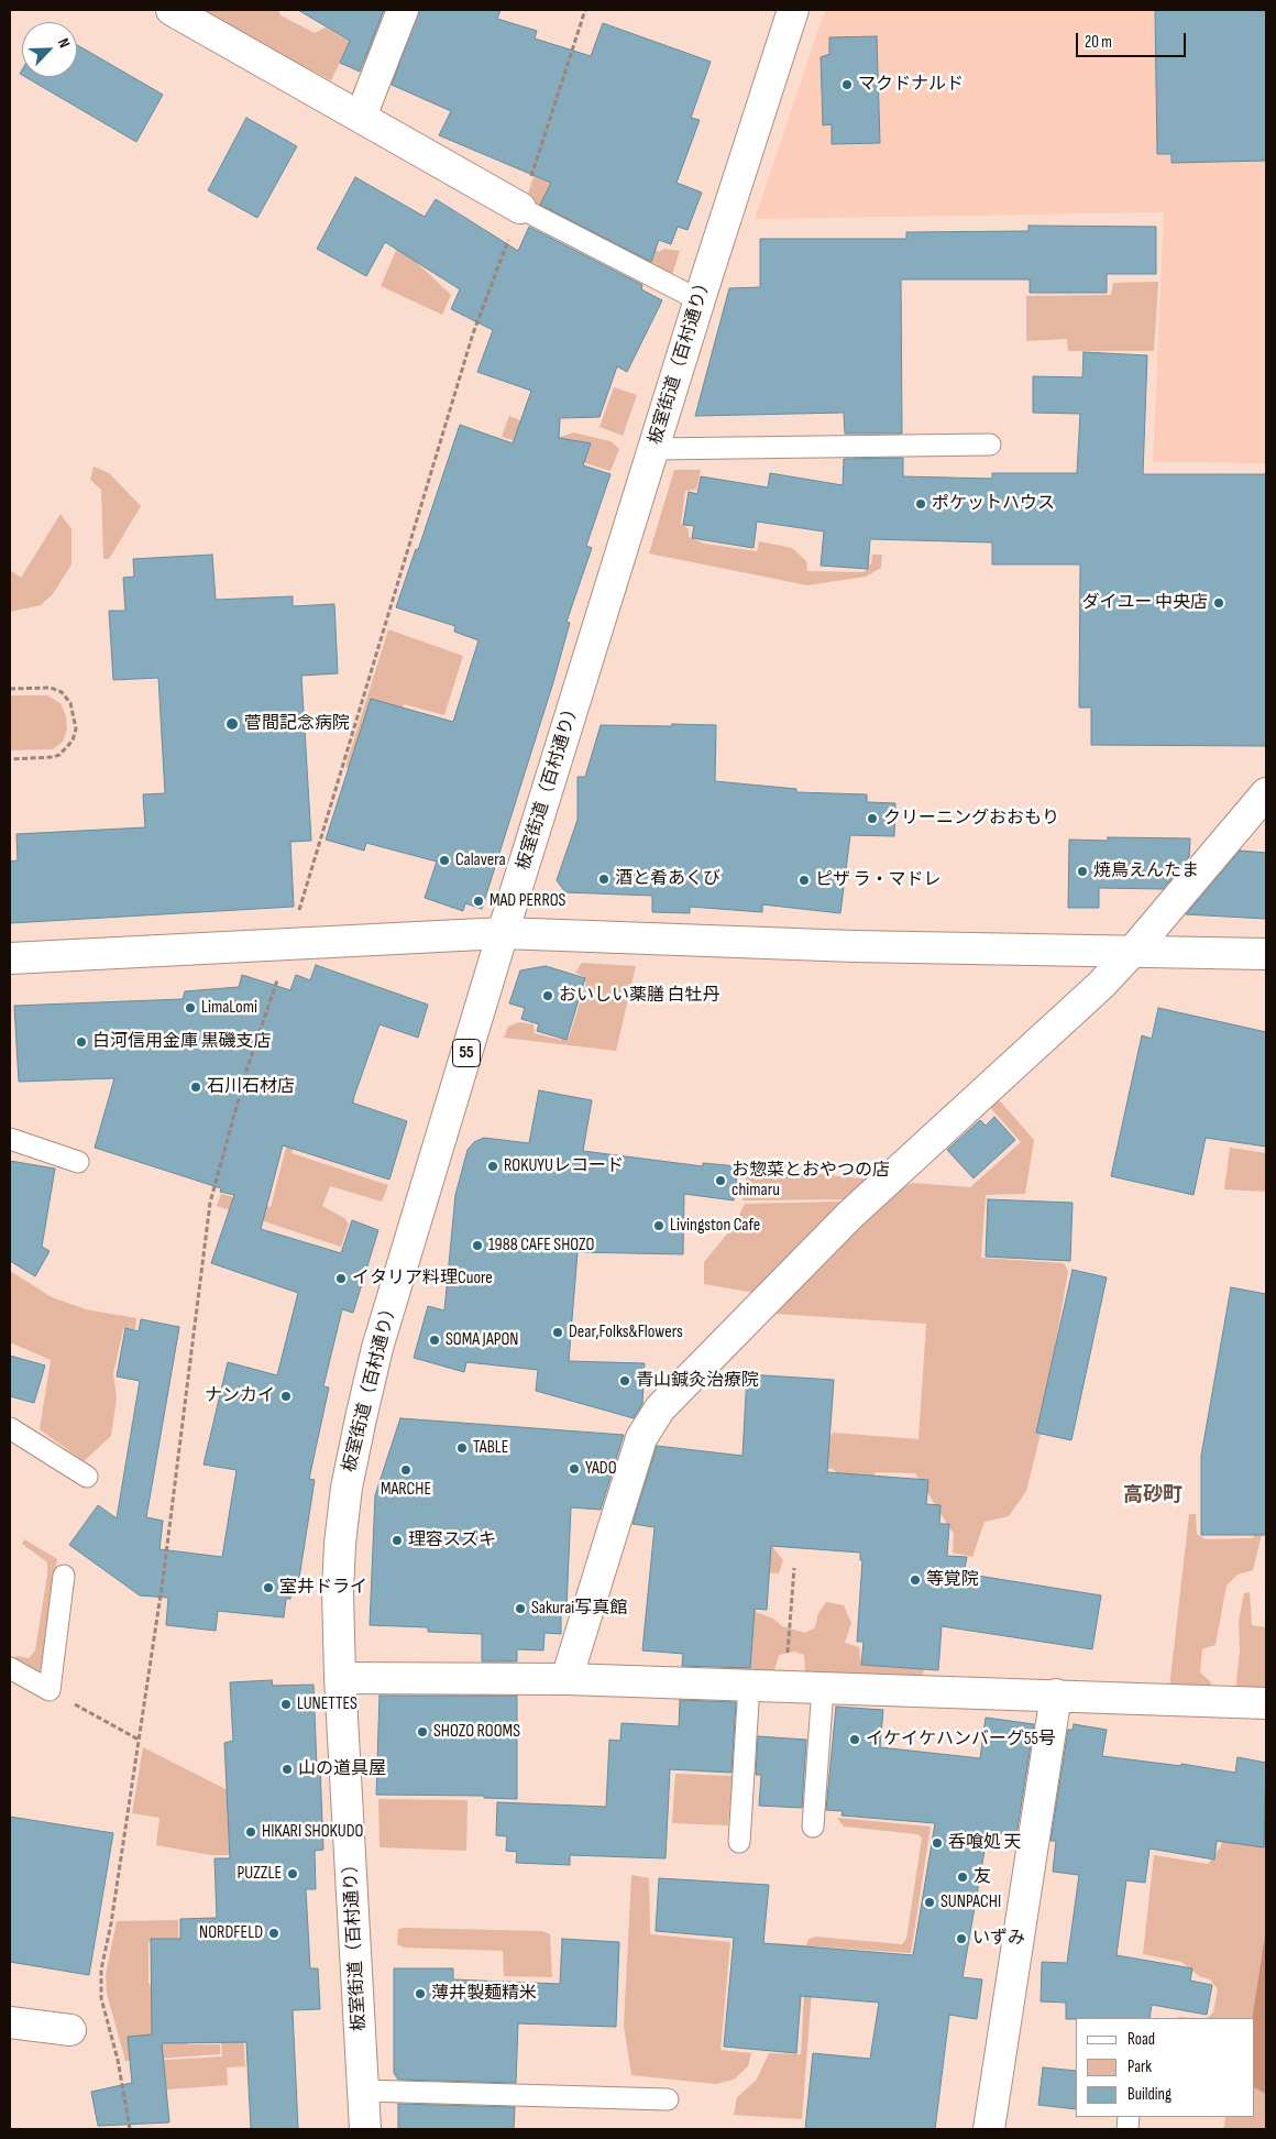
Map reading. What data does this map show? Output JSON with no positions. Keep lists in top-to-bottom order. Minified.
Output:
{"streets":{"street":["板室街道（百村通り）","55"]},"districts":["高砂町"],"places":["マクドナルド","ポケットハウス","ダイユー 中央店","菅間記念病院","クリーニングおおもり","Calavera","焼鳥えんたま","酒と肴あくび","ピザ ラ・マドレ","MAD PERROS","おいしい薬膳 白牡丹","LimaLomi","白河信用金庫 黒磯支店","石川石材店","ROKUYUレコード","お惣菜とおやつの店 chimaru","Livingston Cafe","1988 CAFE SHOZO","イタリア料理Cuore","Dear,Folks&Flowers","SOMA JAPON","青山鍼灸治療院","ナンカイ","TABLE","YADO","MARCHE","理容スズキ","等覚院","室井ドライ","Sakurai写真館","LUNETTES","SHOZO ROOMS","イケイケハンバーグ55号","山の道具屋","HIKARI SHOKUDO","呑喰処 天","PUZZLE","友","SUNPACHI","NORDFELD","いずみ","薄井製麺精米"],"legend":["Road","Park","Building"],"scale_bar":"20 m","north":"top right"}
